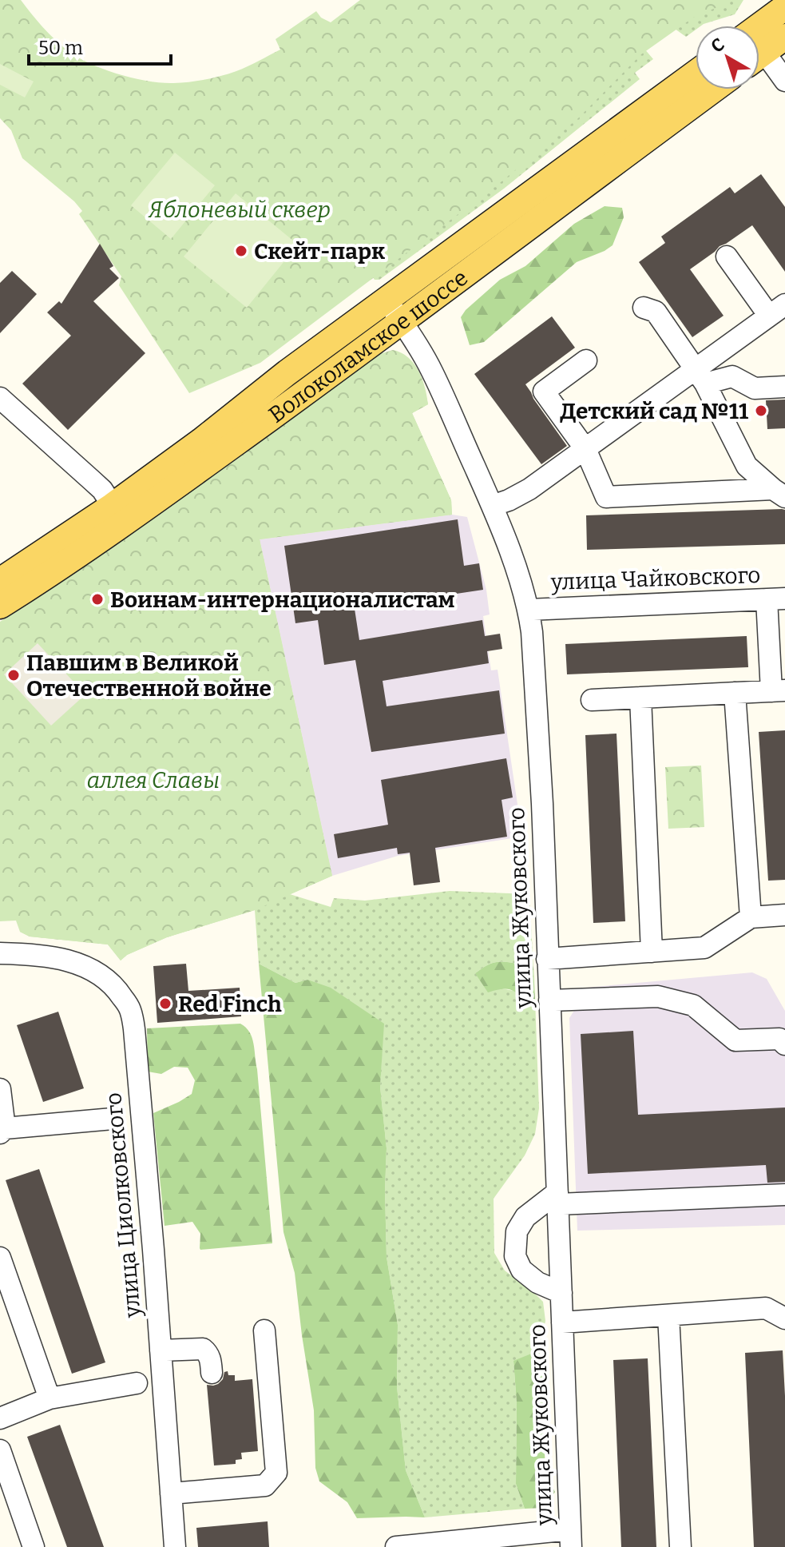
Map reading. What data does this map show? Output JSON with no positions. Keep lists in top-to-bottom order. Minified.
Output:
{"streets":{"main road":["Волоколамское шоссе"],"street":["улица Чайковского","улица Жуковского","улица Циолковского"]},"crossings":[["Волоколамское шоссе","улица Жуковского"],["улица Чайковского","улица Жуковского"]],"parks":["Яблоневый сквер","аллея Славы"],"places":["Скейт-парк","Детский сад №11","Воинам-интернационалистам","Павшим в Великой Отечественной войне","Red Finch"],"scale_bar":"50 m","north":"top left"}
